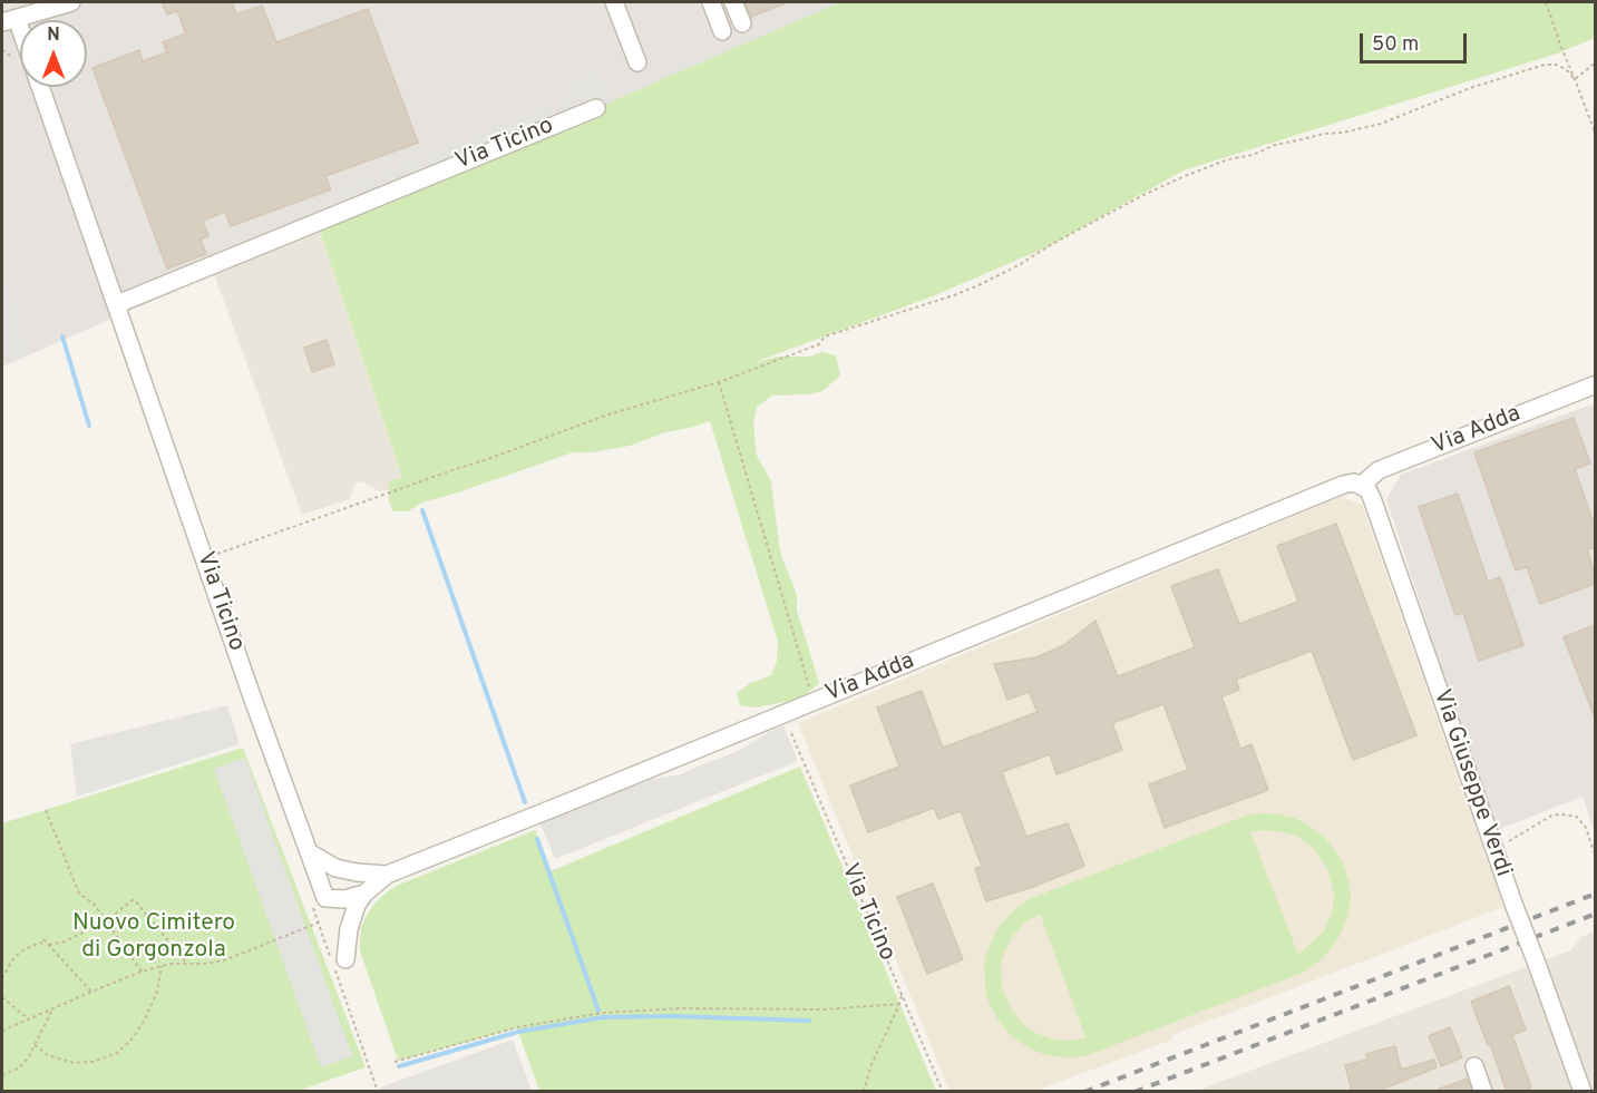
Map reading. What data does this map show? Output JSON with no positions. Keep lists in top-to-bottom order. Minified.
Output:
{"streets":{"street":["Via Ticino","Via Adda","Via Giuseppe Verdi"]},"crossings":[["Via Ticino","Via Adda"],["Via Adda","Via Giuseppe Verdi"]],"parks":["Nuovo Cimitero di Gorgonzola"],"scale_bar":"50 m","north":"top"}
